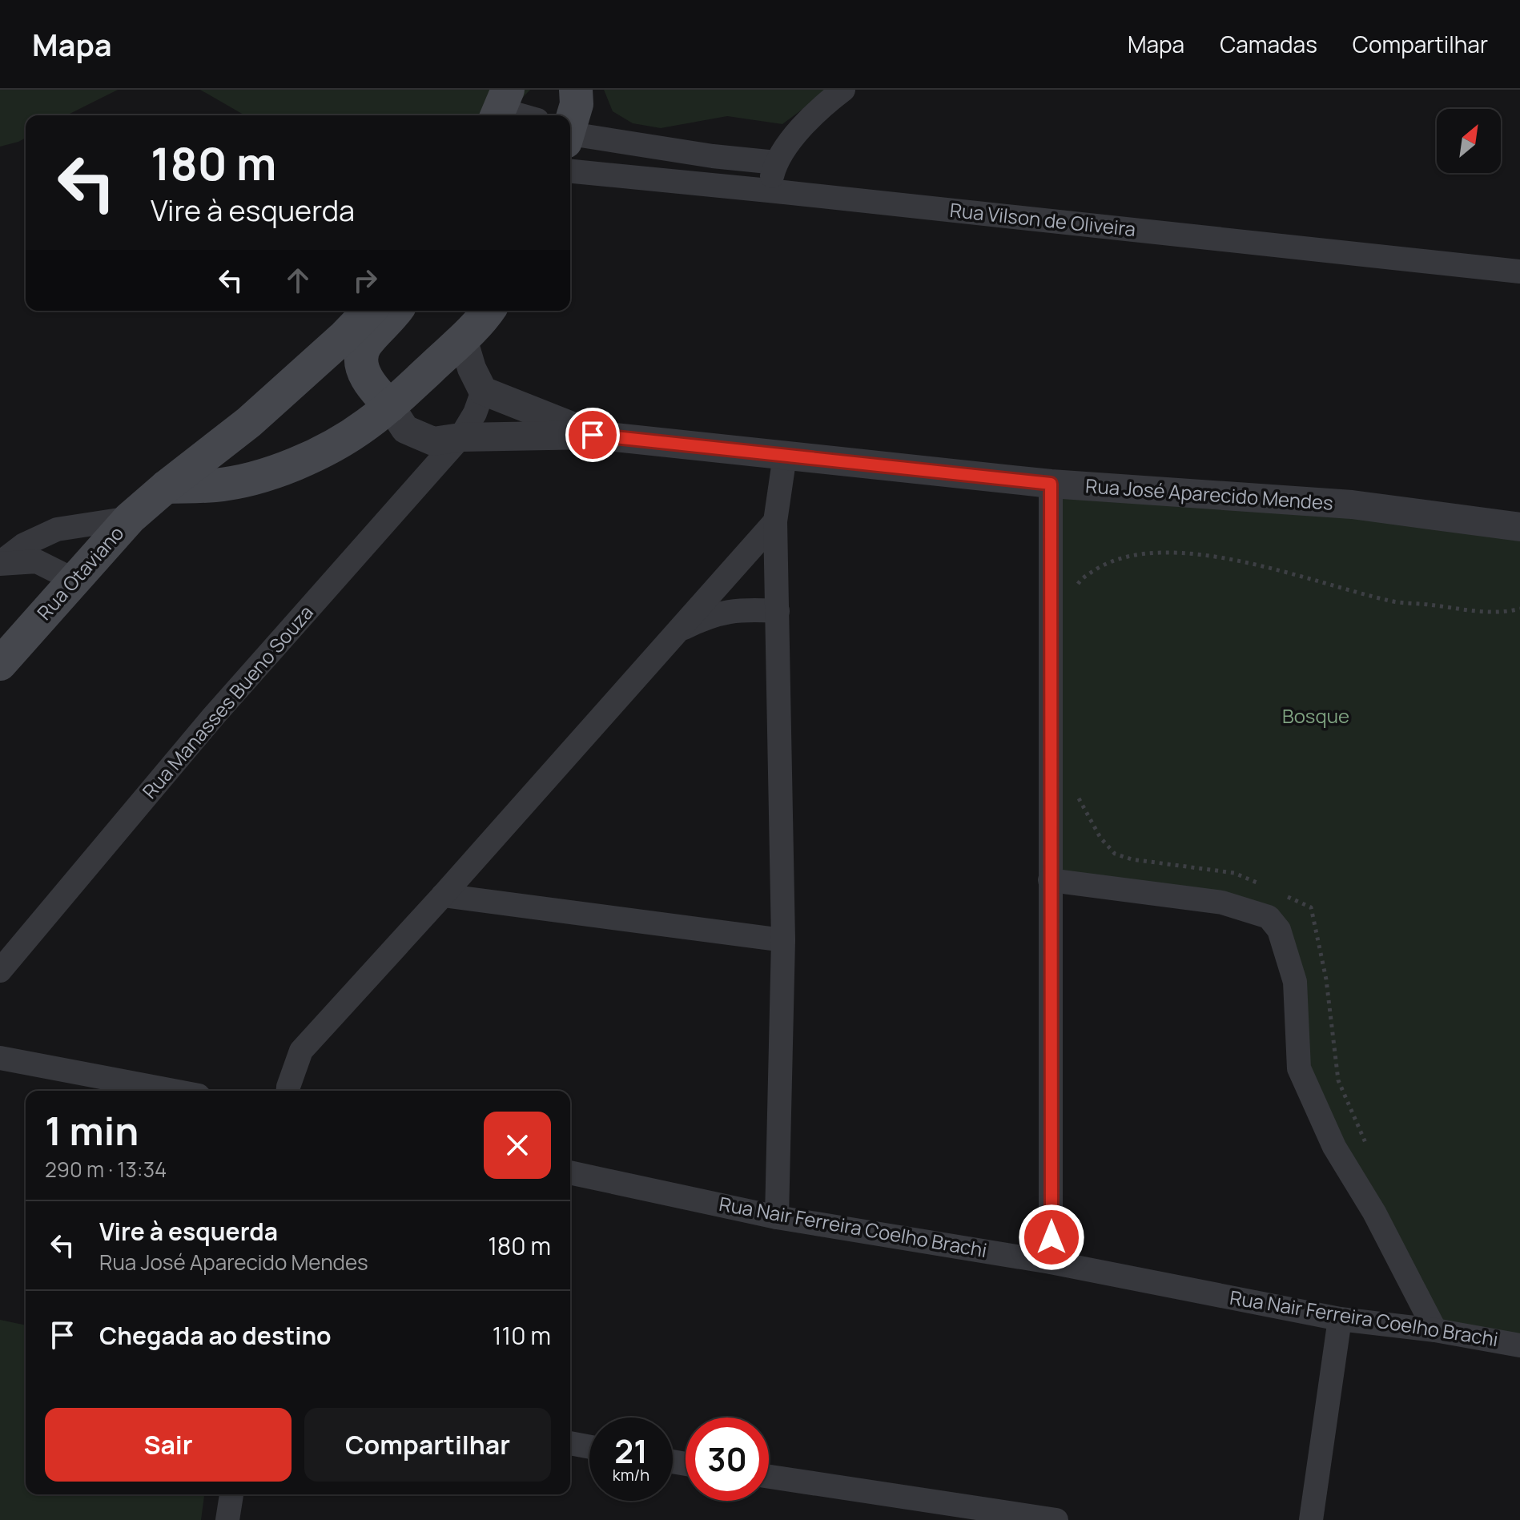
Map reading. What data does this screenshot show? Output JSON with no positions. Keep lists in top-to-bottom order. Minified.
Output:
{"streets":{"main road":["Rua Otaviano"],"street":["Rua Vilson de Oliveira","Rua José Aparecido Mendes","Rua Manasses Bueno Souza","Rua Nair Ferreira Coelho Brachi"]},"parks":["Bosque"],"north":"top right","page":{"header":"Mapa","nav":["Mapa","Camadas","Compartilhar"],"turn":["180 m","Vire à esquerda"],"heading":["1 min","290 m · 13:34"],"list":[{"name":"Vire à esquerda","note":"Rua José Aparecido Mendes","value":"180 m"},{"name":"Chegada ao destino","value":"110 m"}],"buttons":["Sair","Compartilhar"],"speed":"21 km/h","limit":"30"}}
